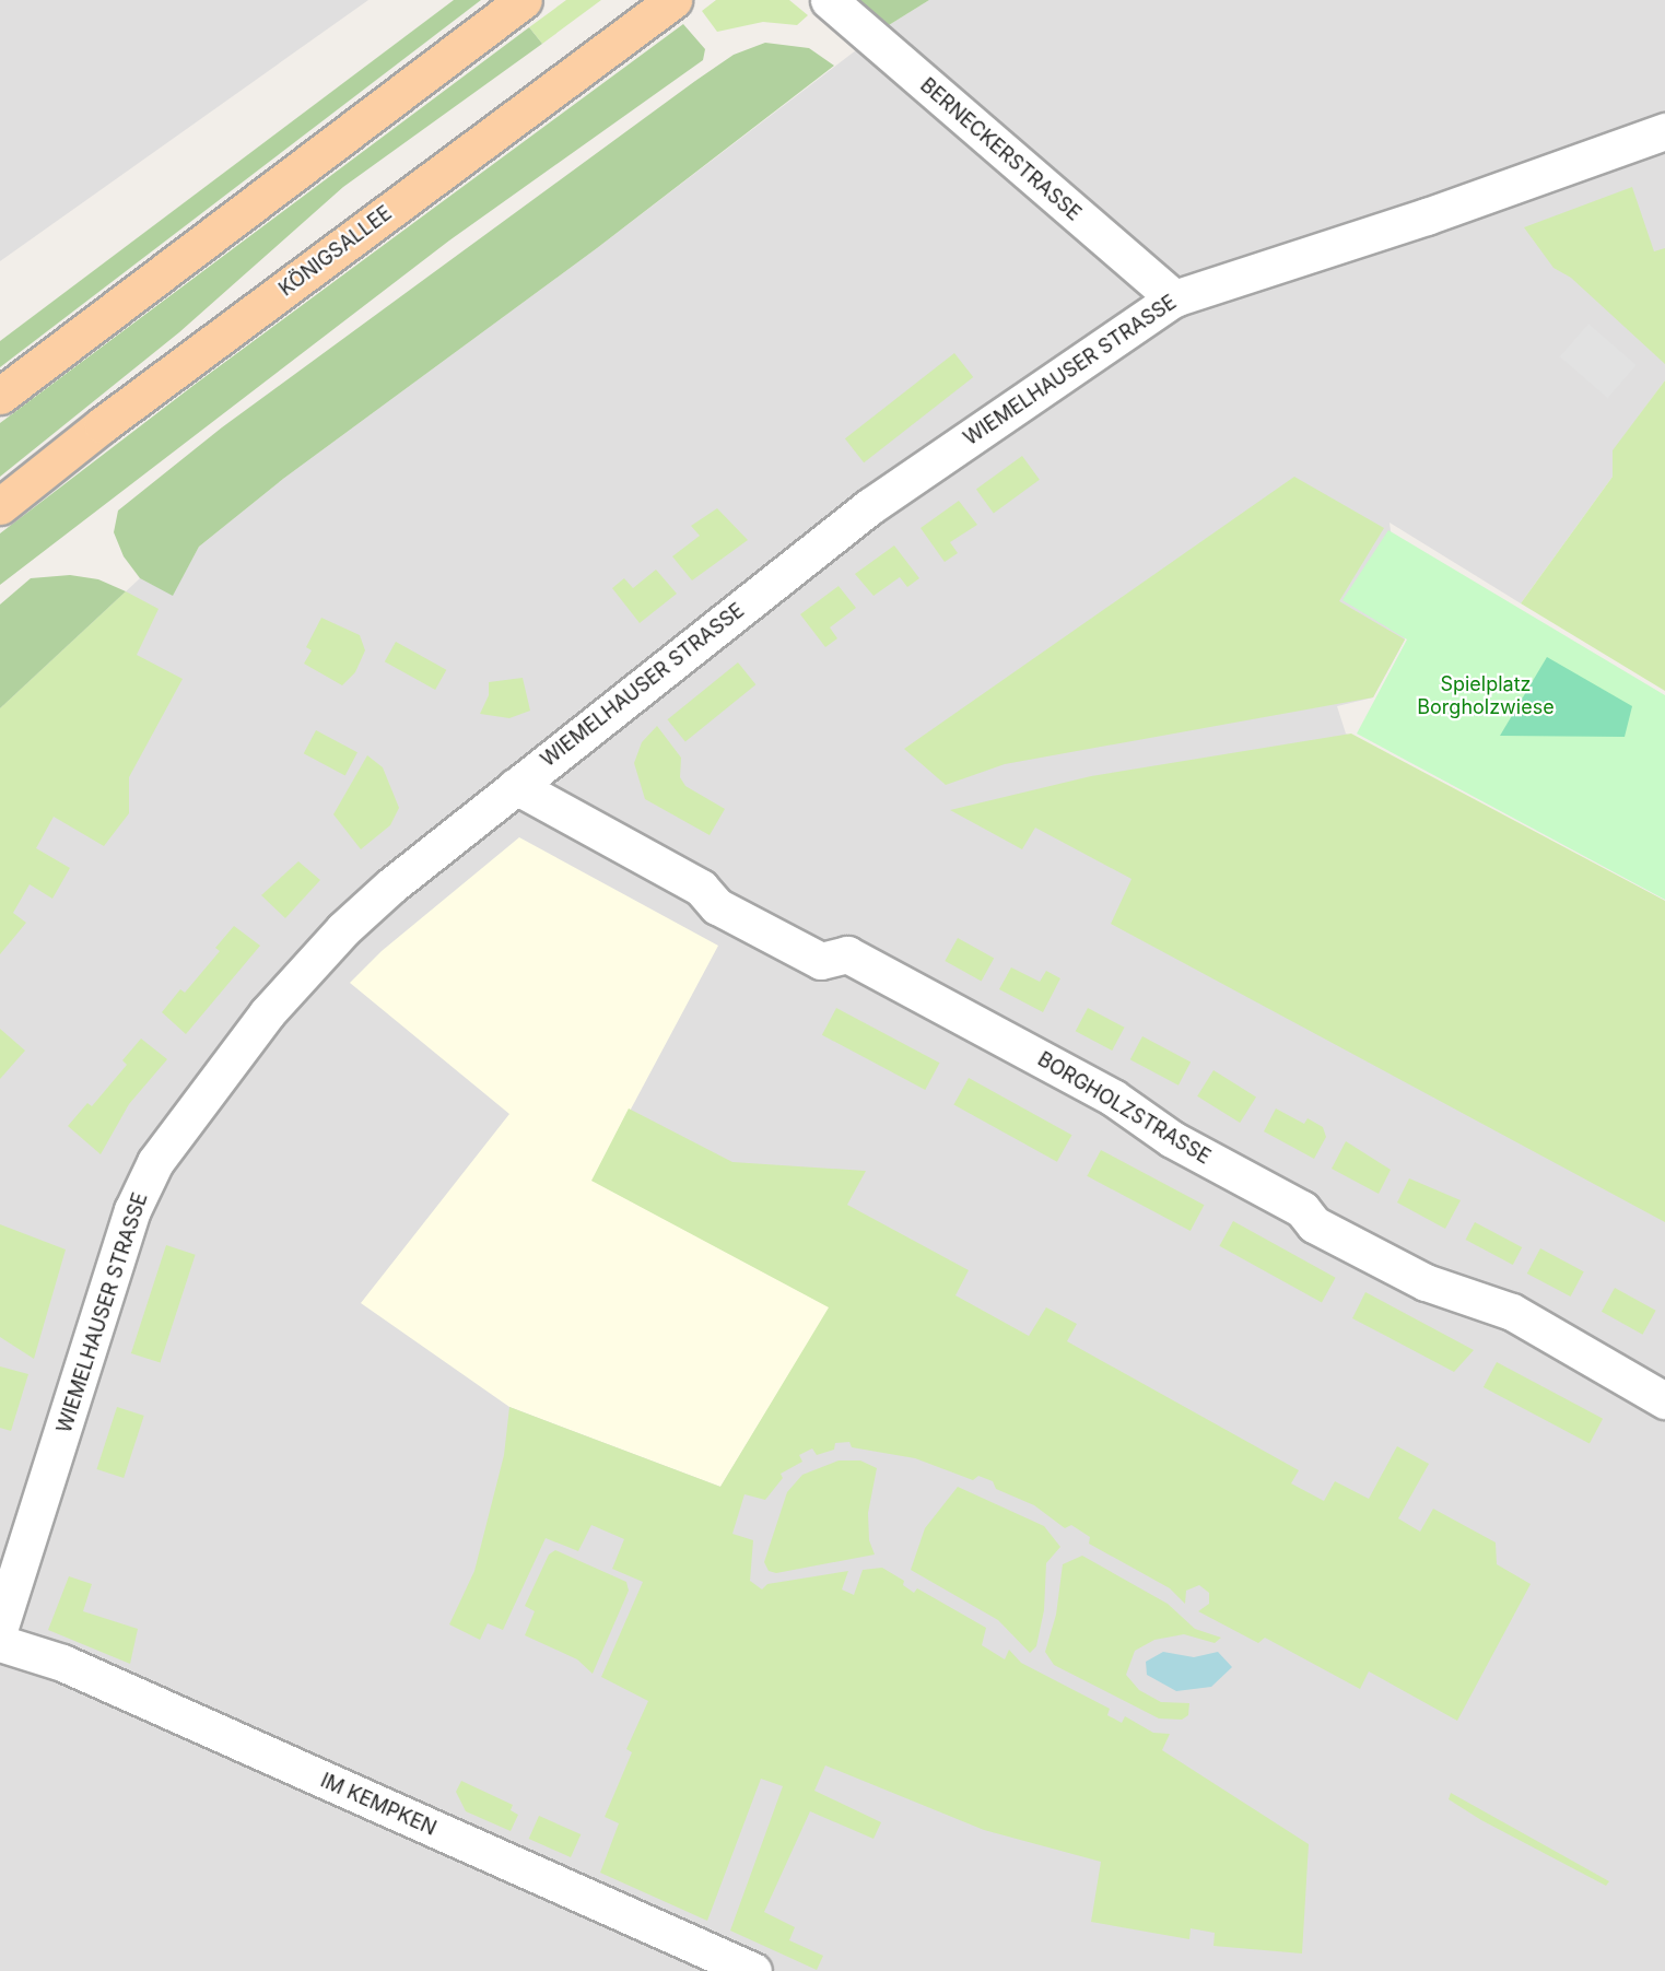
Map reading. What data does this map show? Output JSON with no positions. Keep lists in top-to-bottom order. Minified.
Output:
{"streets":{"main road":["KÖNIGSALLEE"],"street":["BERNECKERSTRASSE","WIEMELHAUSER STRASSE","BORGHOLZSTRASSE","IM KEMPKEN"]},"crossings":[["BERNECKERSTRASSE","WIEMELHAUSER STRASSE"],["WIEMELHAUSER STRASSE","BORGHOLZSTRASSE"]],"parks":["Spielplatz Borgholzwiese"]}
